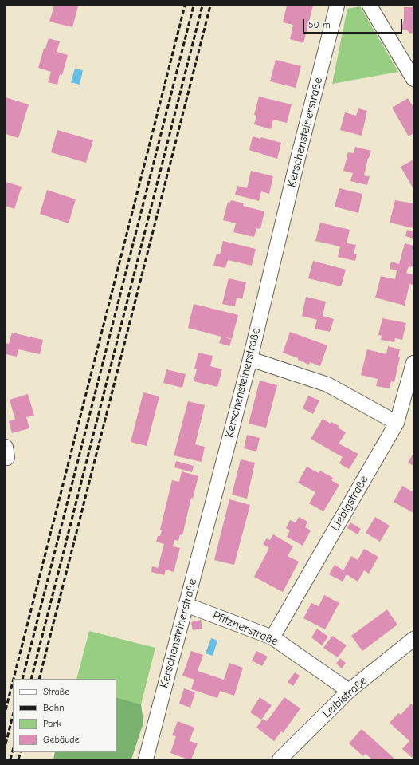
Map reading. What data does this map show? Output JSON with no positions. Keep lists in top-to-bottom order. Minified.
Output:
{"streets":{"street":["Kerschensteinerstraße","Liebigstraße","Pfitznerstraße","Leiblstraße"]},"crossings":[["Kerschensteinerstraße","Pfitznerstraße"],["Liebigstraße","Pfitznerstraße"],["Pfitznerstraße","Leiblstraße"]],"legend":["Straße","Bahn","Park","Gebäude"],"scale_bar":"50 m"}
